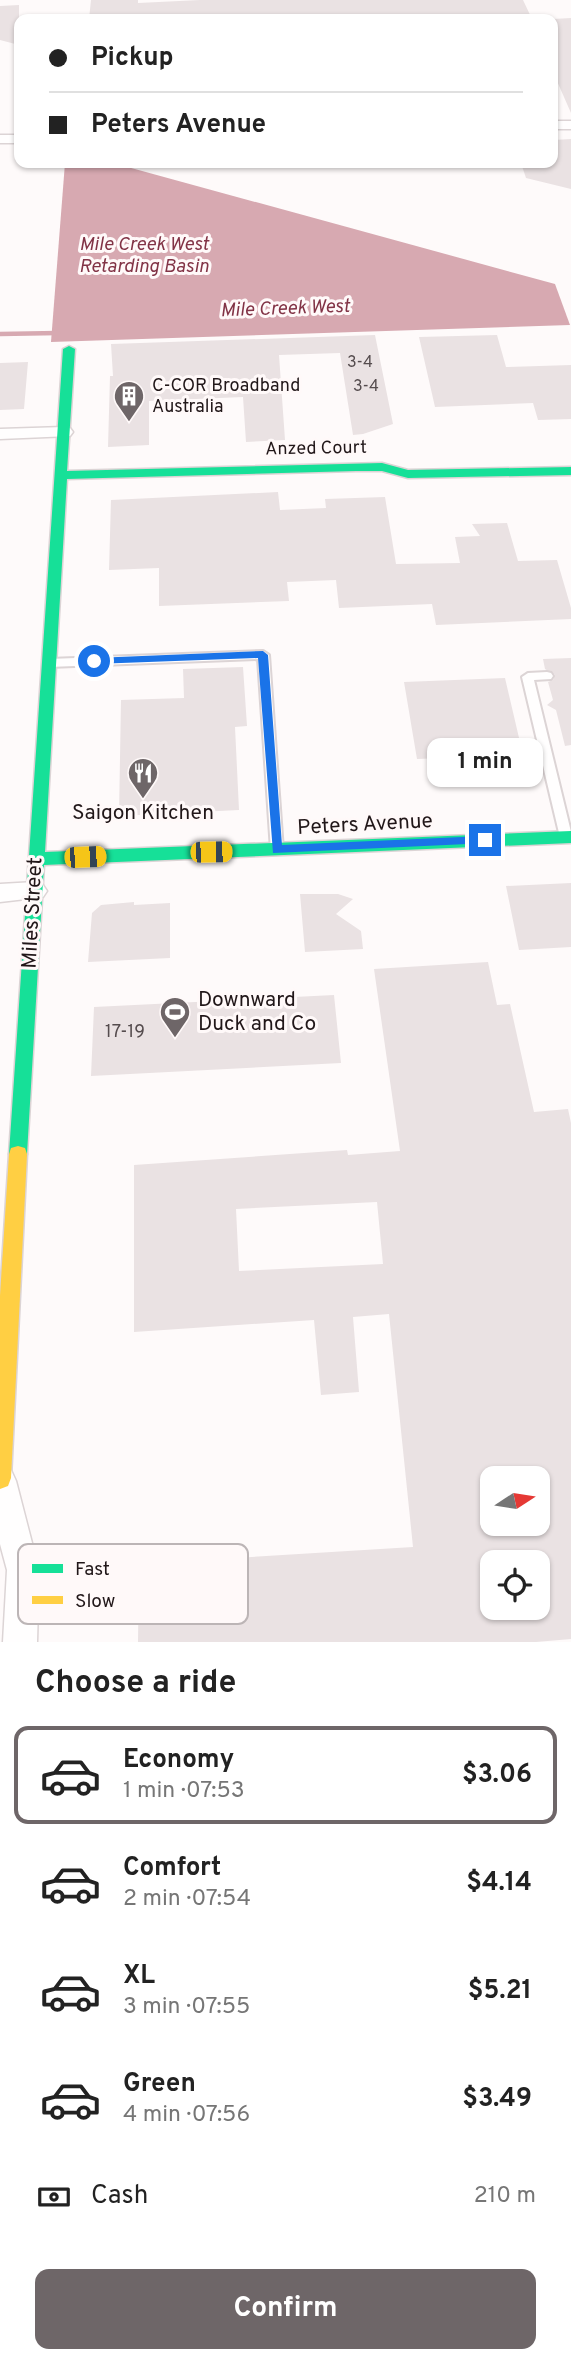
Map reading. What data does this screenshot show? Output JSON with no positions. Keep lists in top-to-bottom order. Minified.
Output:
{"streets":{"street":["Anzed Court","Peters Avenue","Miles Street"]},"crossings":[["Anzed Court","Miles Street"],["Peters Avenue","Miles Street"]],"water":["Mile Creek West Retarding Basin","Mile Creek West"],"places":{"building":["C-COR Broadband Australia"],"restaurant":["Saigon Kitchen"],"sports":["Downward Duck and Co"]},"house_numbers":["3-4","3-4","17-19"],"legend":["Fast","Slow"],"north":"right","page":{"banner":["Pickup","Peters Avenue"],"bubble":"1 min","heading":"Choose a ride","list":[{"name":"Economy","note":"1 min · 07:53","value":"$3.06"},{"name":"Comfort","note":"2 min · 07:54","value":"$4.14"},{"name":"XL","note":"3 min · 07:55","value":"$5.21"},{"name":"Green","note":"4 min · 07:56","value":"$3.49"}],"pay":["Cash","210 m"],"buttons":"Confirm"}}
